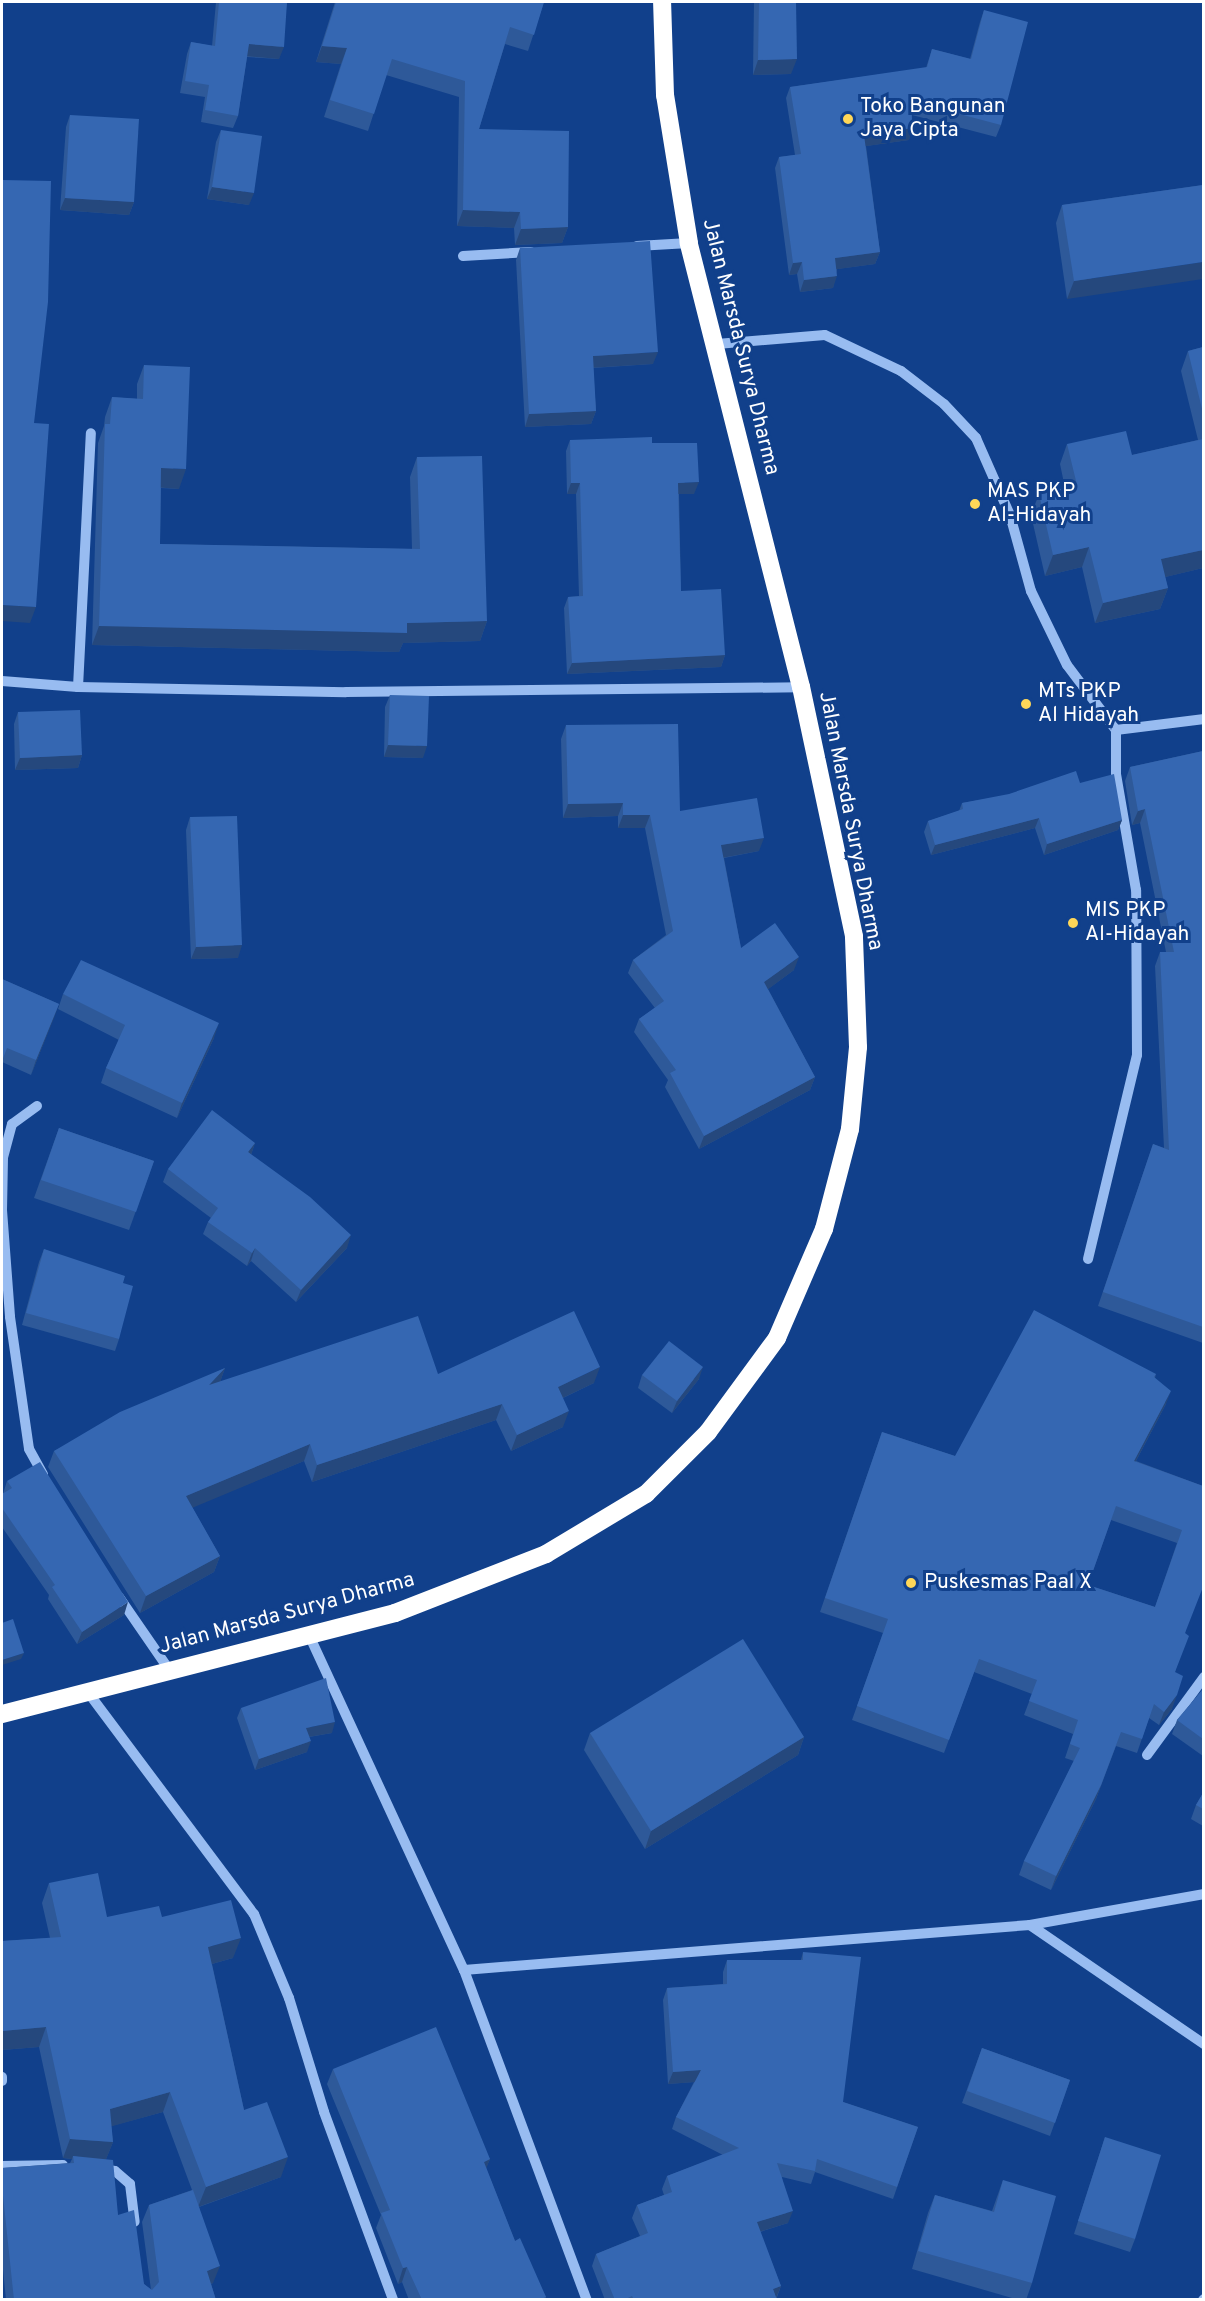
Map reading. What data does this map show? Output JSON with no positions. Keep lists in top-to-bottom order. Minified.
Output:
{"streets":{"highway":["Jalan Marsda Surya Dharma"]},"places":["Toko Bangunan Jaya Cipta","MAS PKP Al-Hidayah","MTs PKP Al Hidayah","MIS PKP Al-Hidayah","Puskesmas Paal X"]}
